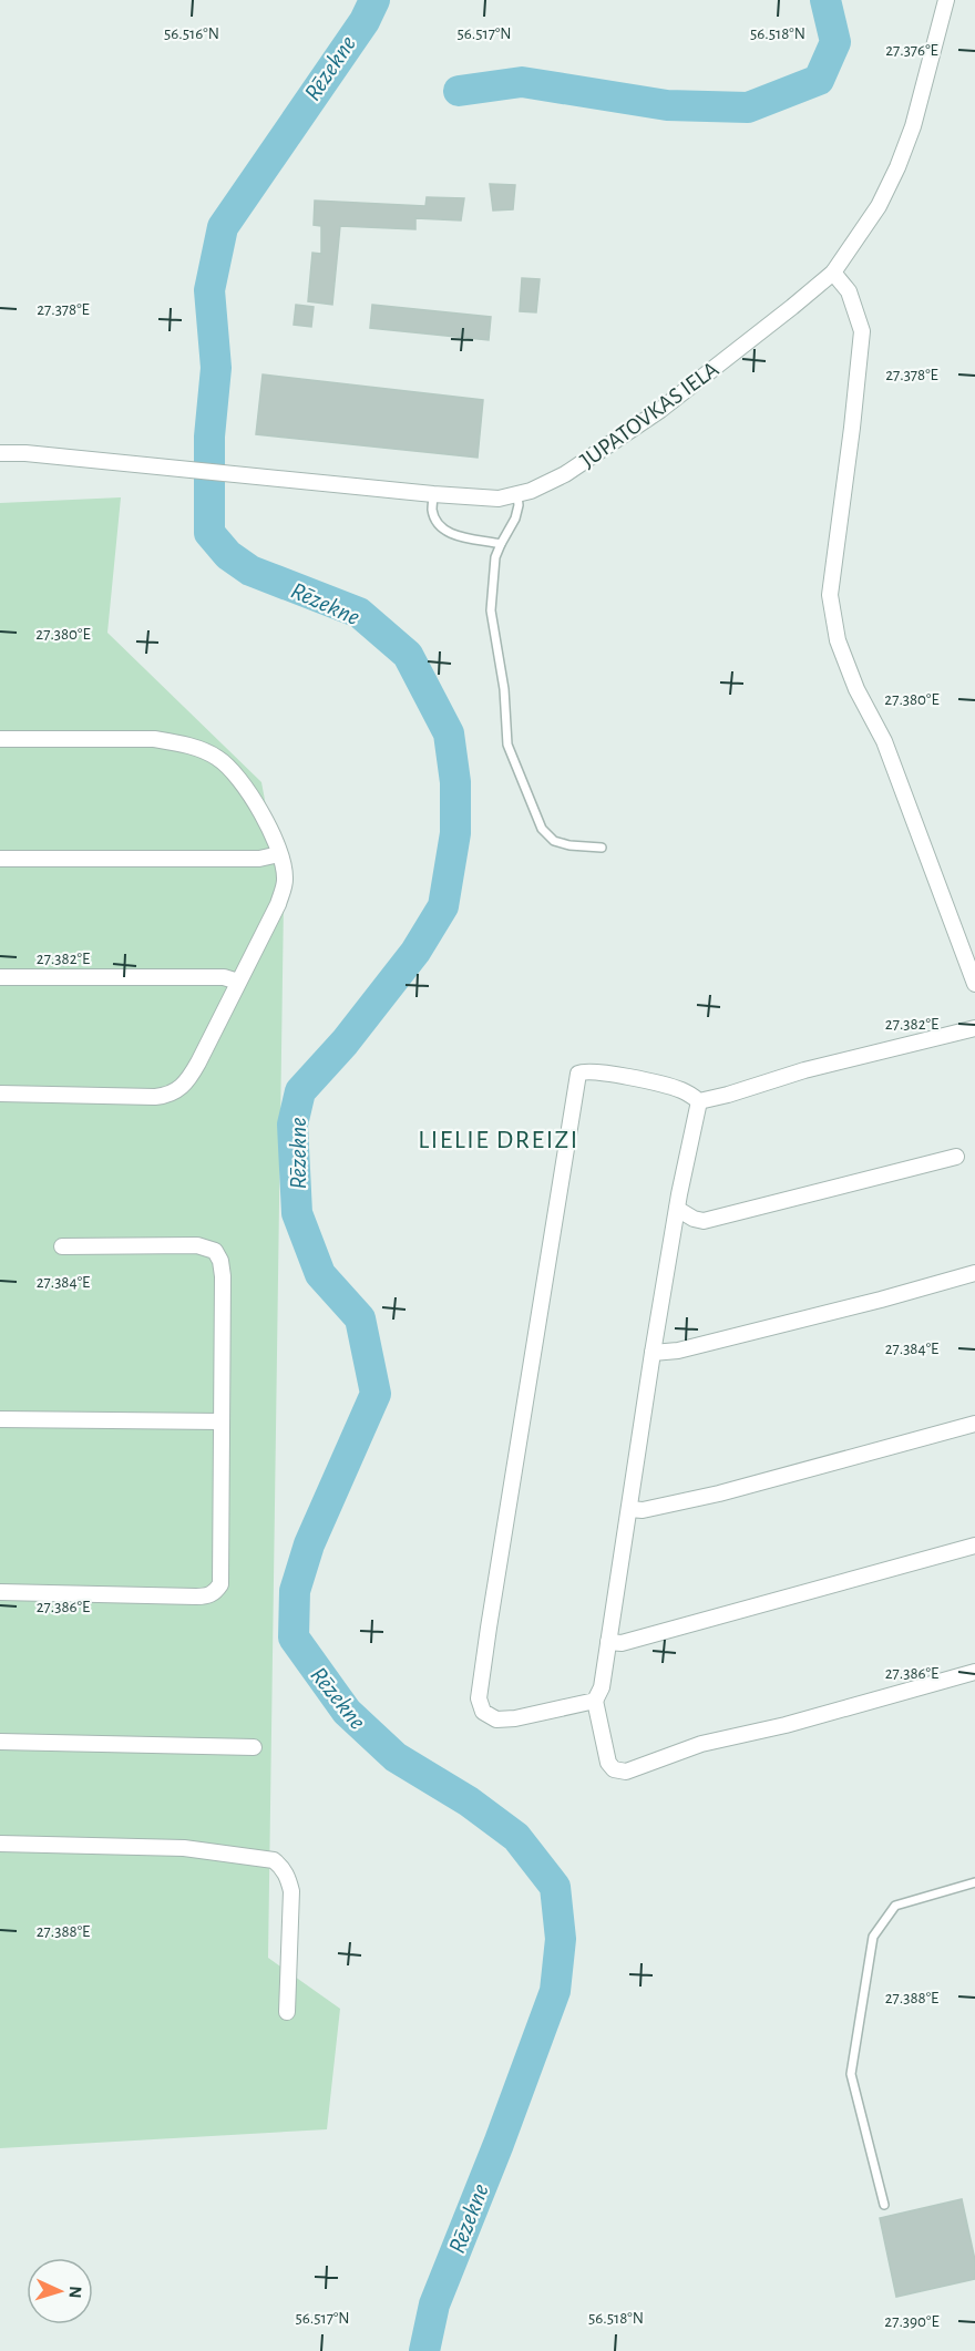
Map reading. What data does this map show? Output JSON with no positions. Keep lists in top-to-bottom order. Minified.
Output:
{"streets":{"street":["JUPATOVKAS IELA"]},"districts":["LIELIE DREIZI"],"water":["Rēzekne"],"north":"right","coordinates":["56.516°N","56.517°N","56.518°N","27.376°E","27.378°E","27.380°E","27.382°E","27.384°E","27.386°E","27.388°E","27.390°E"]}
